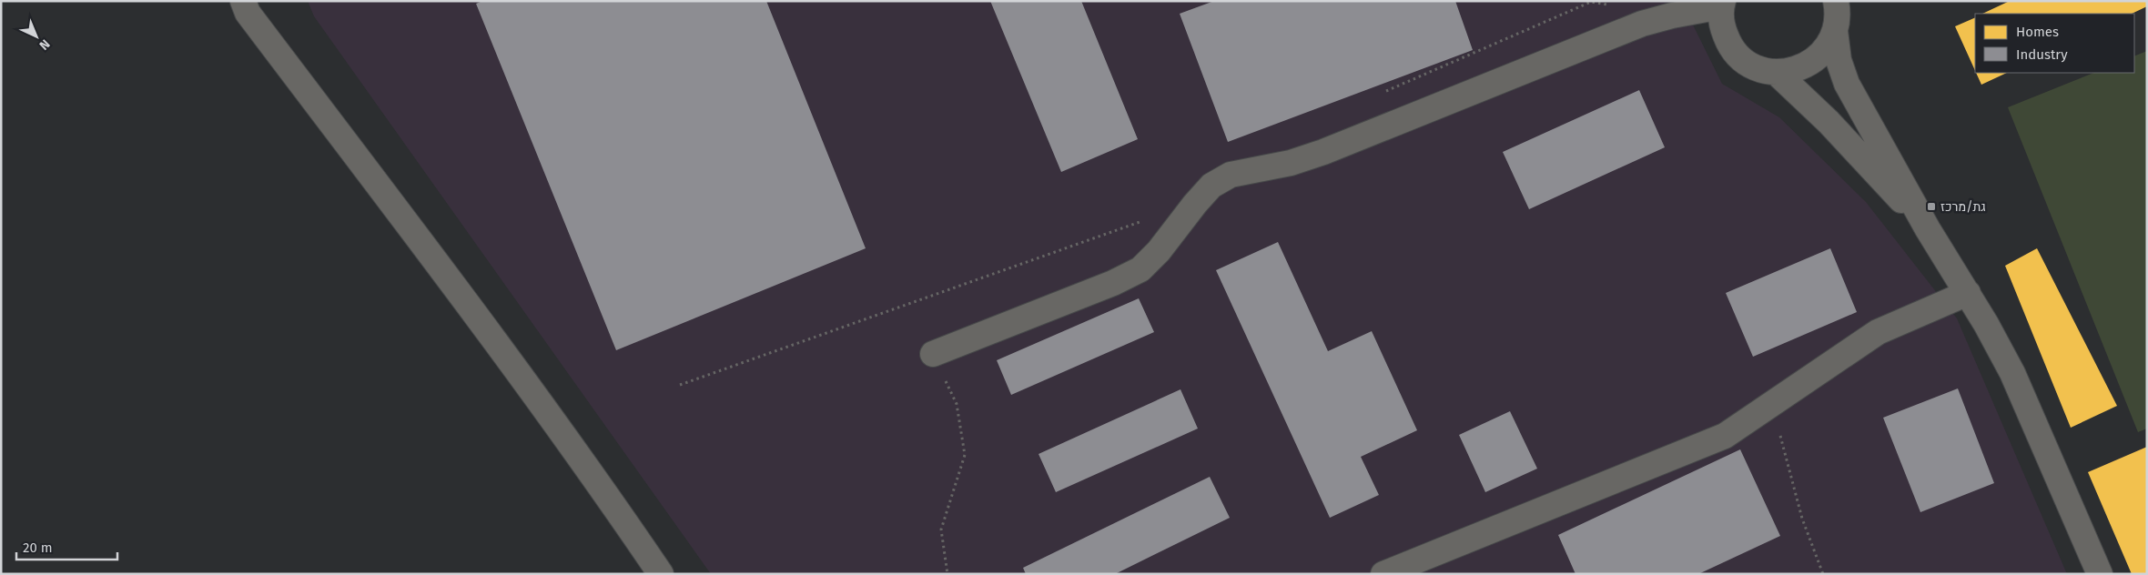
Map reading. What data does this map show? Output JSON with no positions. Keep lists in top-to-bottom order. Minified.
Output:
{"places":{"transit":["גת/מרכז"]},"legend":["Homes","Industry"],"scale_bar":"20 m","north":"bottom right"}
